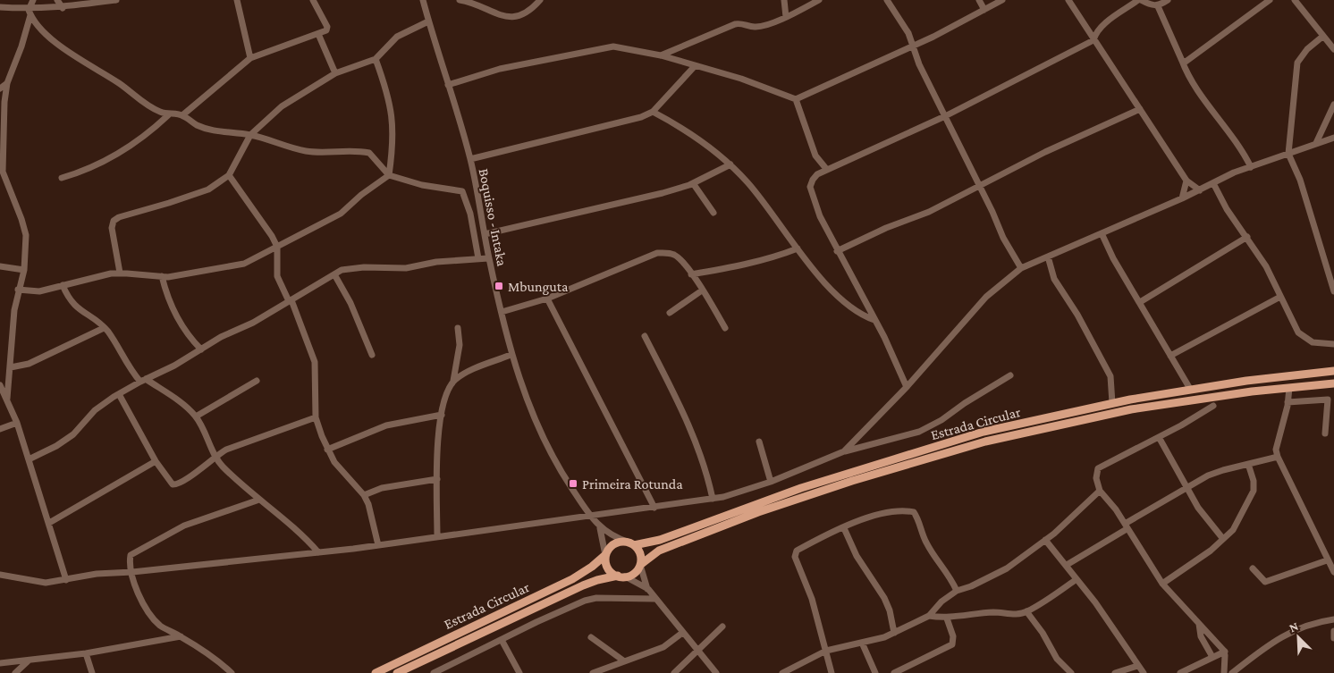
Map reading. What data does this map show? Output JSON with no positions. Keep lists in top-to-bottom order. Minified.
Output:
{"streets":{"main road":["Estrada Circular"],"street":["Boquisso - Intaka"]},"places":{"transit":["Mbunguta","Primeira Rotunda"]},"north":"top left"}
